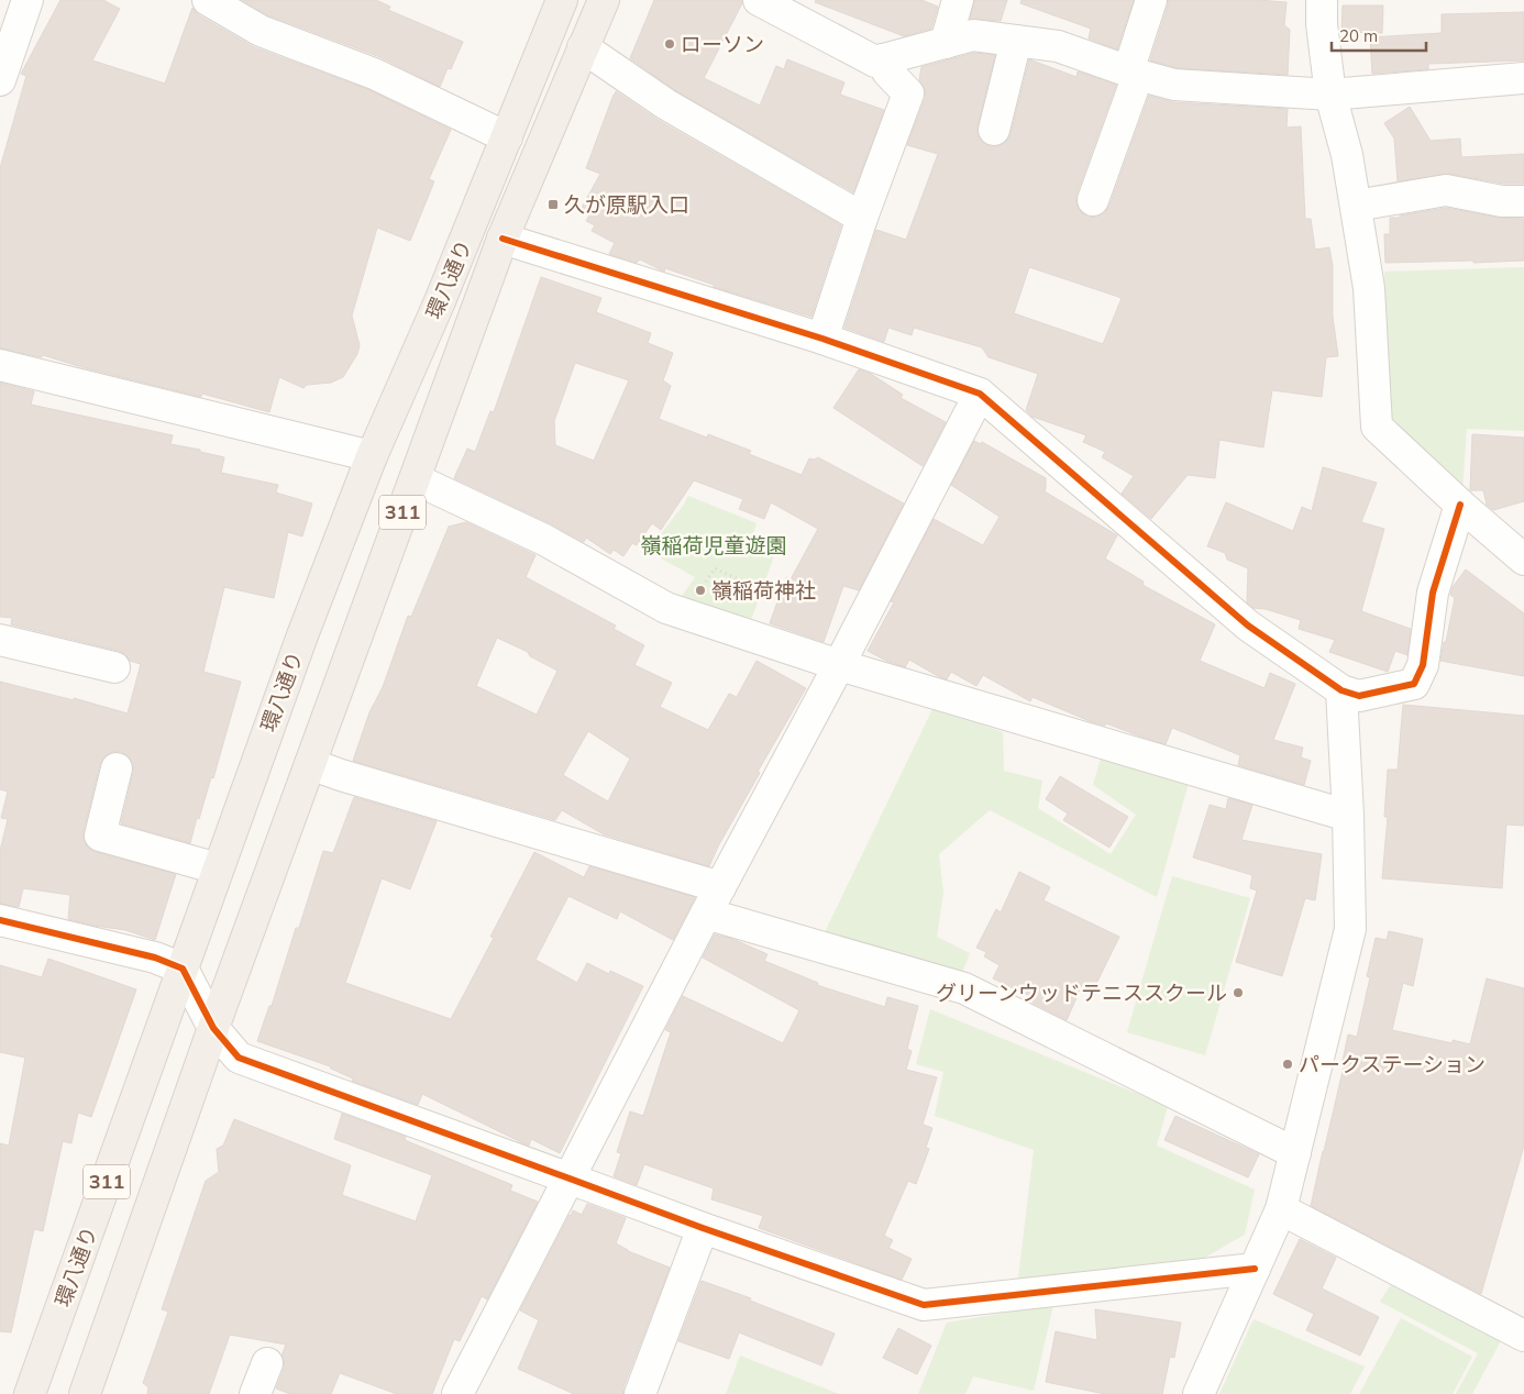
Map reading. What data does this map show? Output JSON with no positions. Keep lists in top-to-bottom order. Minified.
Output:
{"streets":{"main road":["環八通り","311"]},"parks":["嶺稲荷児童遊園"],"places":{"other":["ローソン","嶺稲荷神社","グリーンウッドテニススクール","パークステーション"],"transit":["久が原駅入口"]},"scale_bar":"20 m"}
